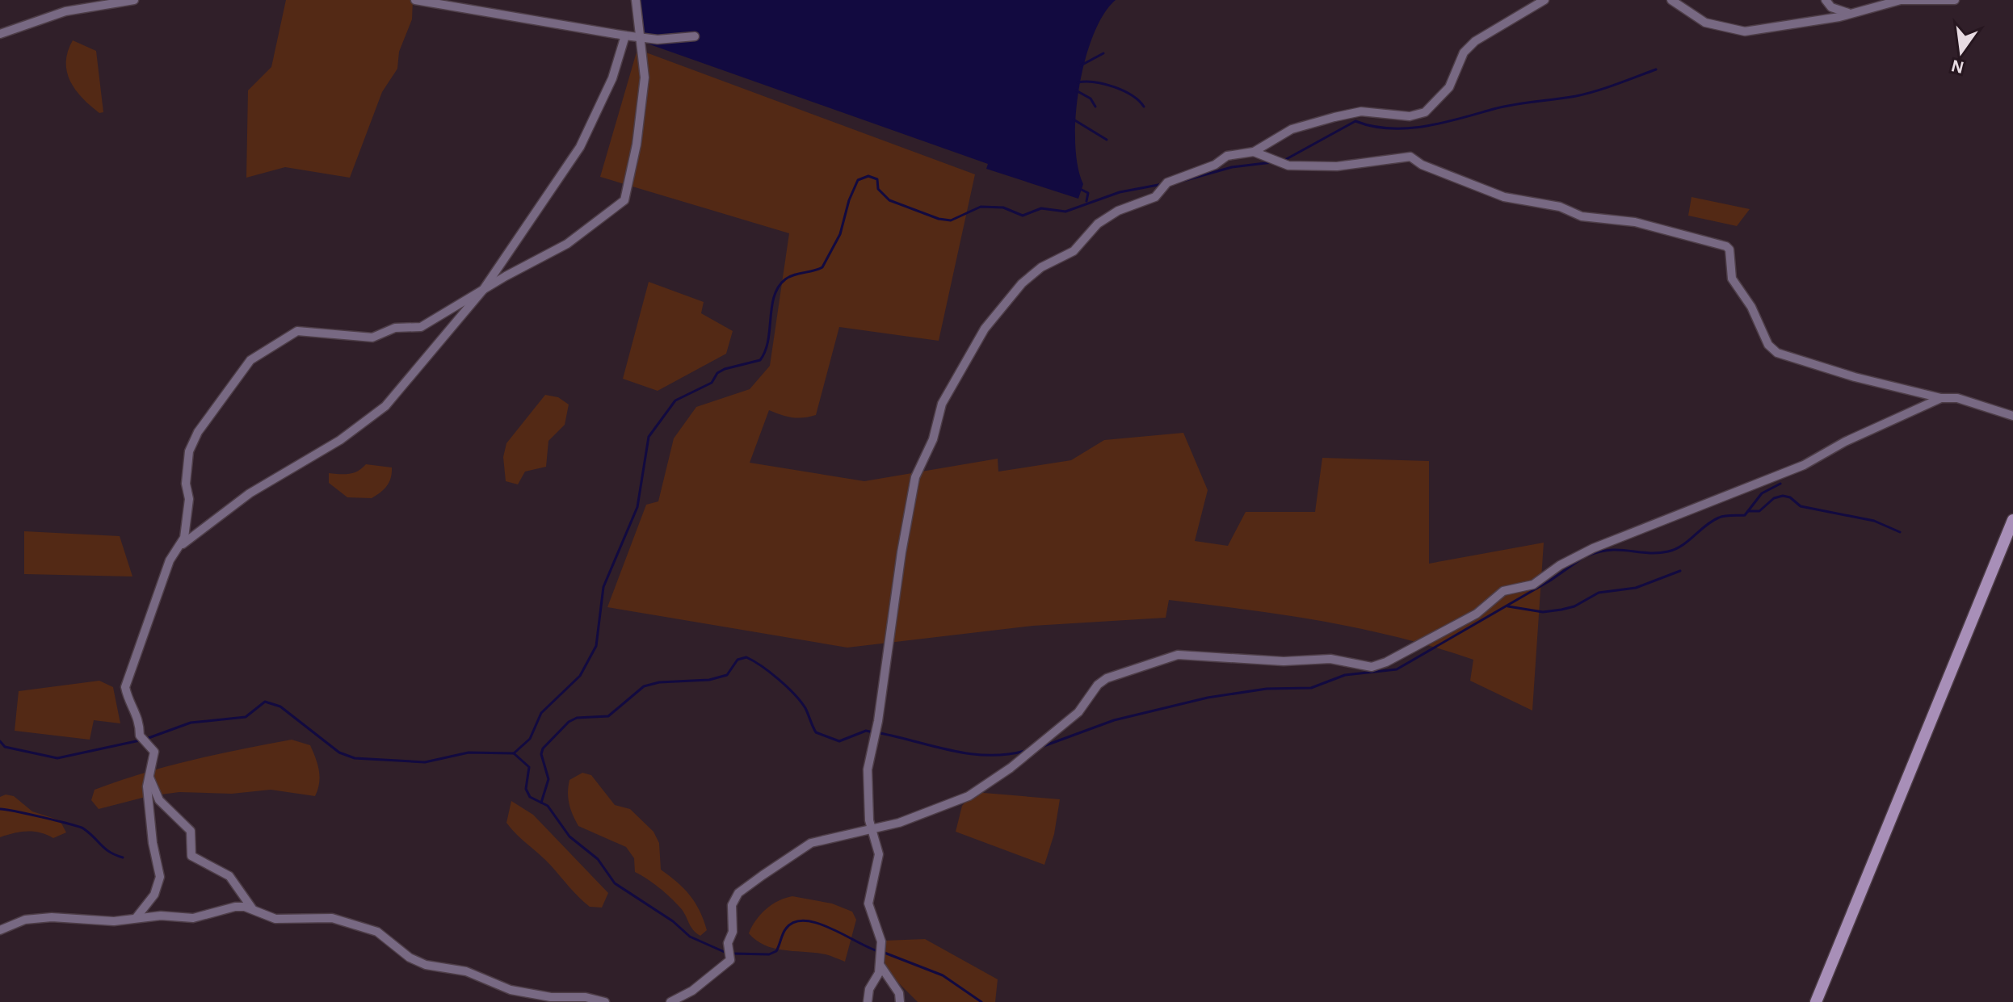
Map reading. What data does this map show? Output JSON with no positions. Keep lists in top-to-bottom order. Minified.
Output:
{"north":"bottom"}
